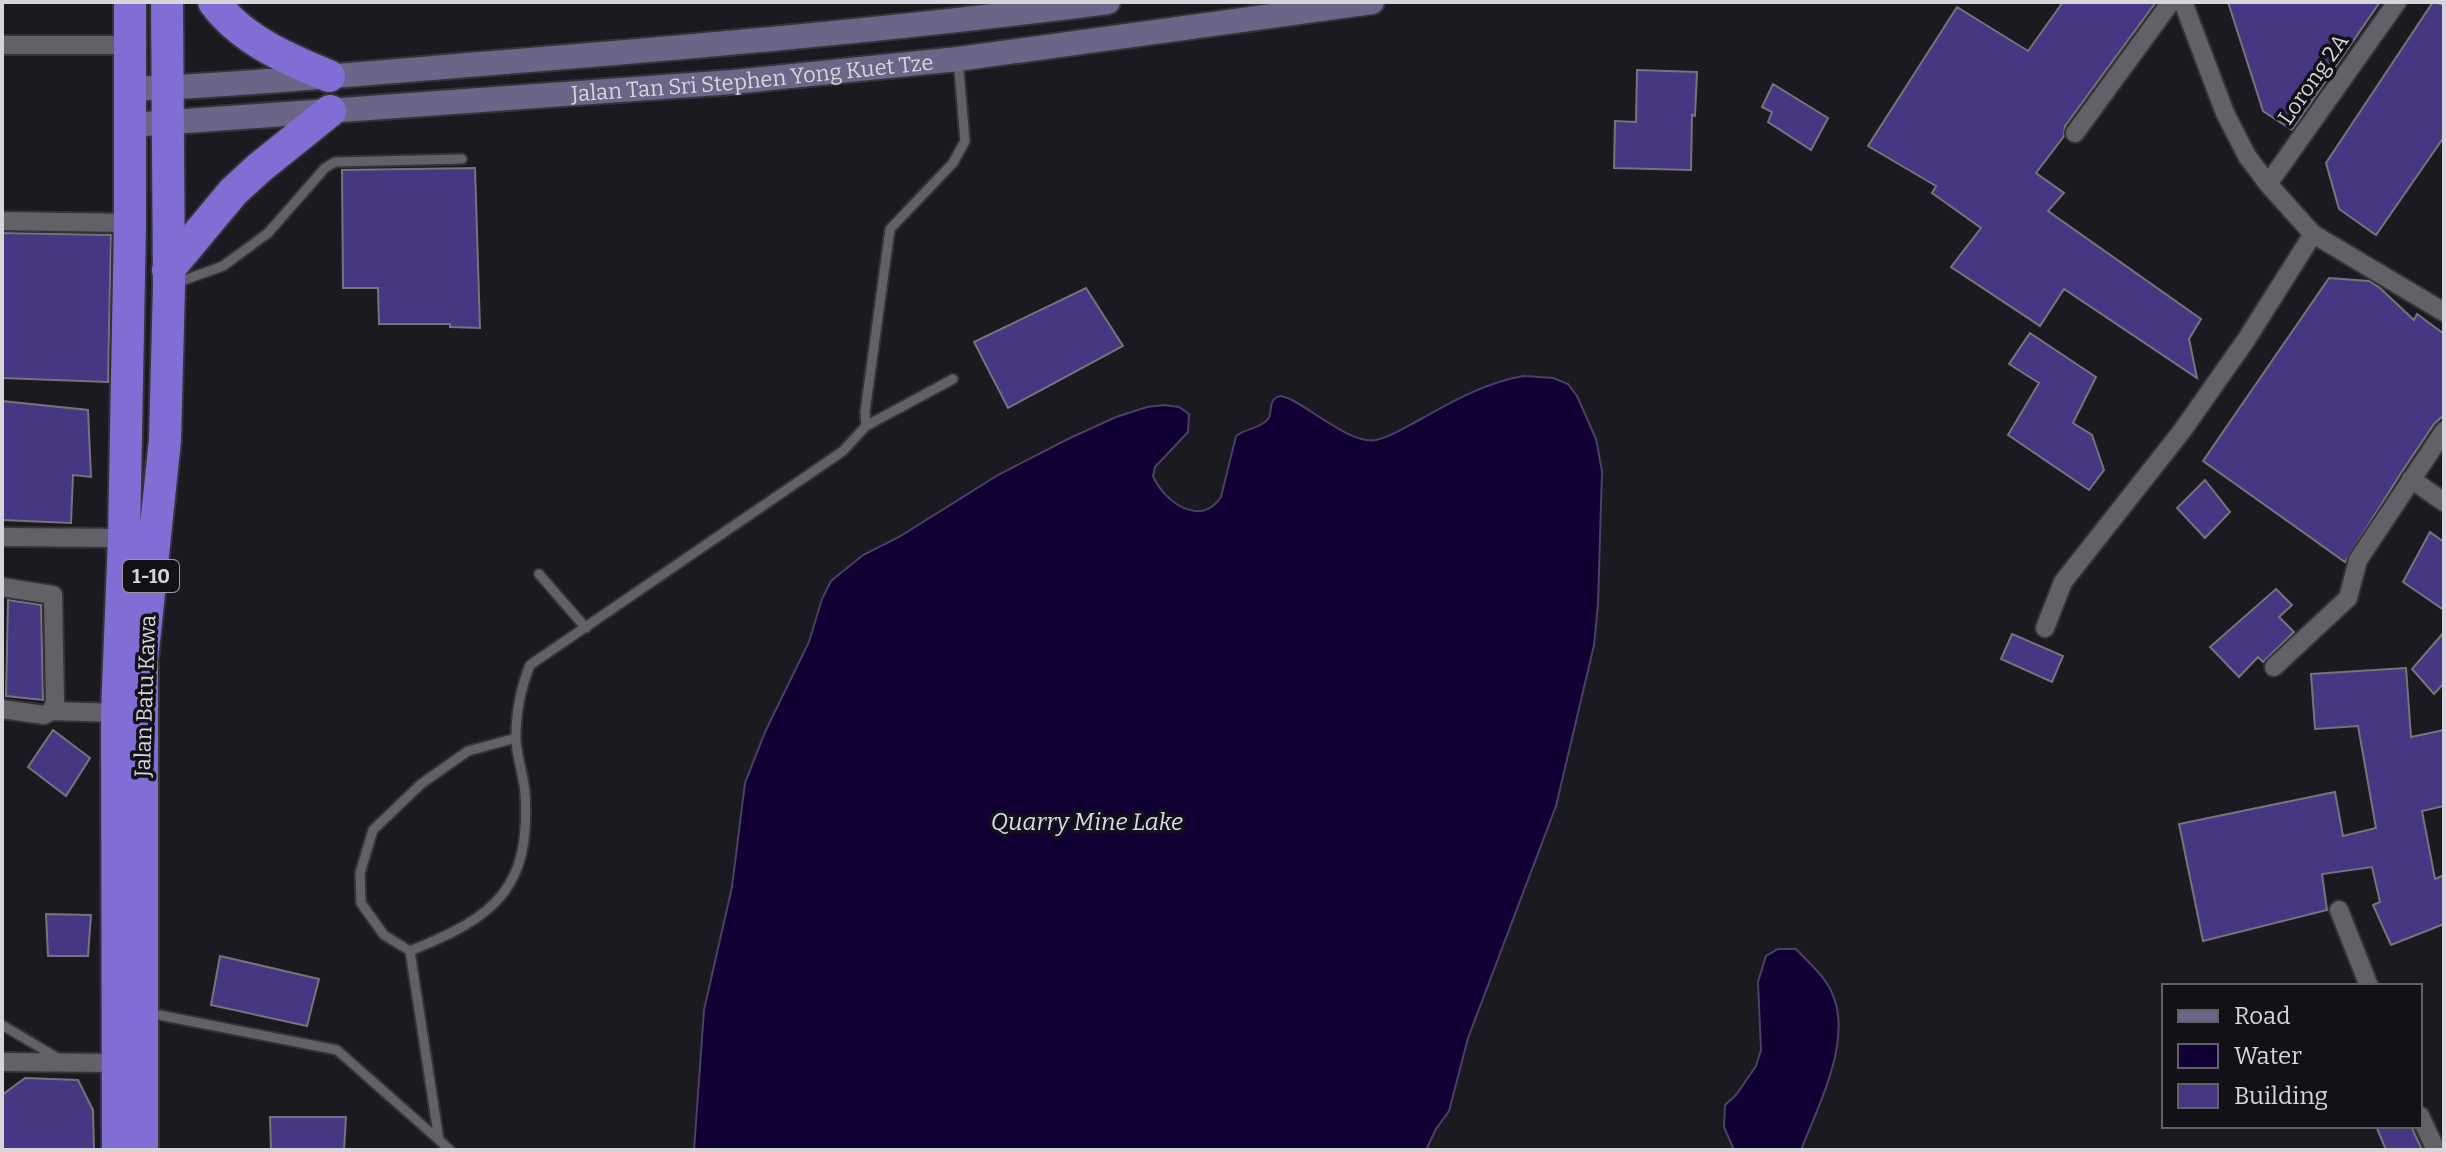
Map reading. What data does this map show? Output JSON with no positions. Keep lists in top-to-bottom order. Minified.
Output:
{"streets":{"highway":["1-10","Jalan Batu Kawa"],"main road":["Jalan Tan Sri Stephen Yong Kuet Tze"],"street":["Lorong 2A"]},"crossings":[["Jalan Tan Sri Stephen Yong Kuet Tze","Jalan Batu Kawa"]],"water":["Quarry Mine Lake"],"legend":["Road","Water","Building"]}
